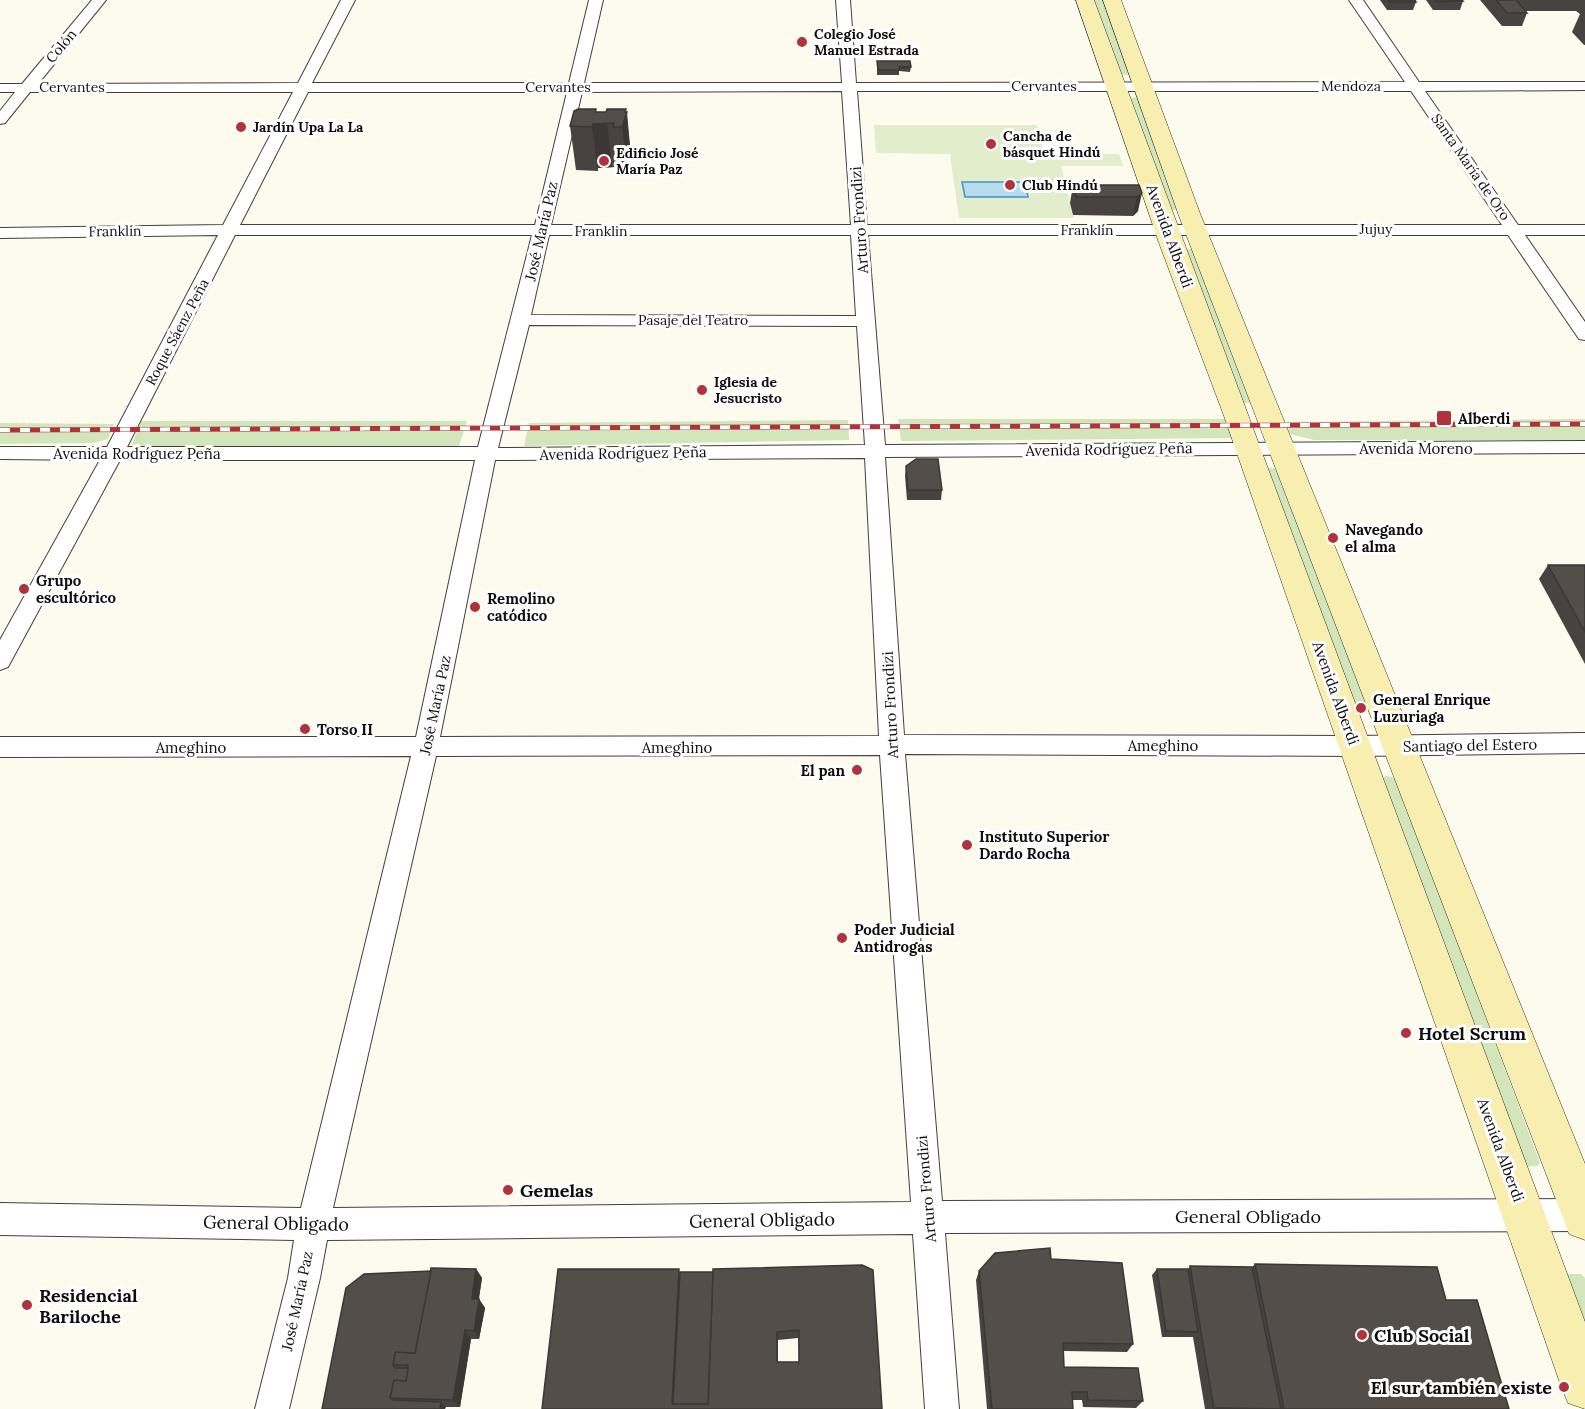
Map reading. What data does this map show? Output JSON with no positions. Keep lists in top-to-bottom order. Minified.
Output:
{"streets":{"main road":["Avenida Alberdi"],"street":["Colón","Cervantes","Mendoza","Santa María de Oro","Arturo Frondizi","Jujuy","Franklin","José María Paz","Pasaje del Teatro","Roque Sáenz Peña","Avenida Moreno","Avenida Rodríguez Peña","Ameghino","Santiago del Estero","General Obligado"]},"crossings":[["Colón","Cervantes"],["Cervantes","Mendoza"],["Cervantes","Arturo Frondizi"],["Cervantes","José María Paz"],["Cervantes","Avenida Alberdi"],["Cervantes","Roque Sáenz Peña"],["Mendoza","Santa María de Oro"],["Mendoza","Avenida Alberdi"],["Santa María de Oro","Jujuy"],["Arturo Frondizi","Franklin"],["Arturo Frondizi","Pasaje del Teatro"],["Arturo Frondizi","Avenida Rodríguez Peña"],["Arturo Frondizi","Ameghino"],["Arturo Frondizi","General Obligado"],["Jujuy","Franklin"],["Jujuy","Avenida Alberdi"],["Franklin","José María Paz"],["Franklin","Avenida Alberdi"],["Franklin","Roque Sáenz Peña"],["José María Paz","Pasaje del Teatro"],["José María Paz","Avenida Rodríguez Peña"],["José María Paz","Ameghino"],["José María Paz","General Obligado"],["Avenida Alberdi","Avenida Moreno"],["Avenida Alberdi","Avenida Rodríguez Peña"],["Avenida Alberdi","Ameghino"],["Avenida Alberdi","Santiago del Estero"],["Avenida Alberdi","General Obligado"],["Roque Sáenz Peña","Avenida Rodríguez Peña"],["Avenida Moreno","Avenida Rodríguez Peña"],["Ameghino","Santiago del Estero"]],"places":{"other":["Colegio José Manuel Estrada","Jardín Upa La La","Cancha de básquet Hindú","Edificio José María Paz","Club Hindú","Iglesia de Jesucristo","Navegando el alma","Grupo escultórico","Remolino catódico","General Enrique Luzuriaga","Torso II","El pan","Instituto Superior Dardo Rocha","Poder Judicial Antidrogas","Hotel Scrum","Gemelas","Residencial Bariloche","Club Social","El sur también existe"],"transit":["Alberdi"]}}
